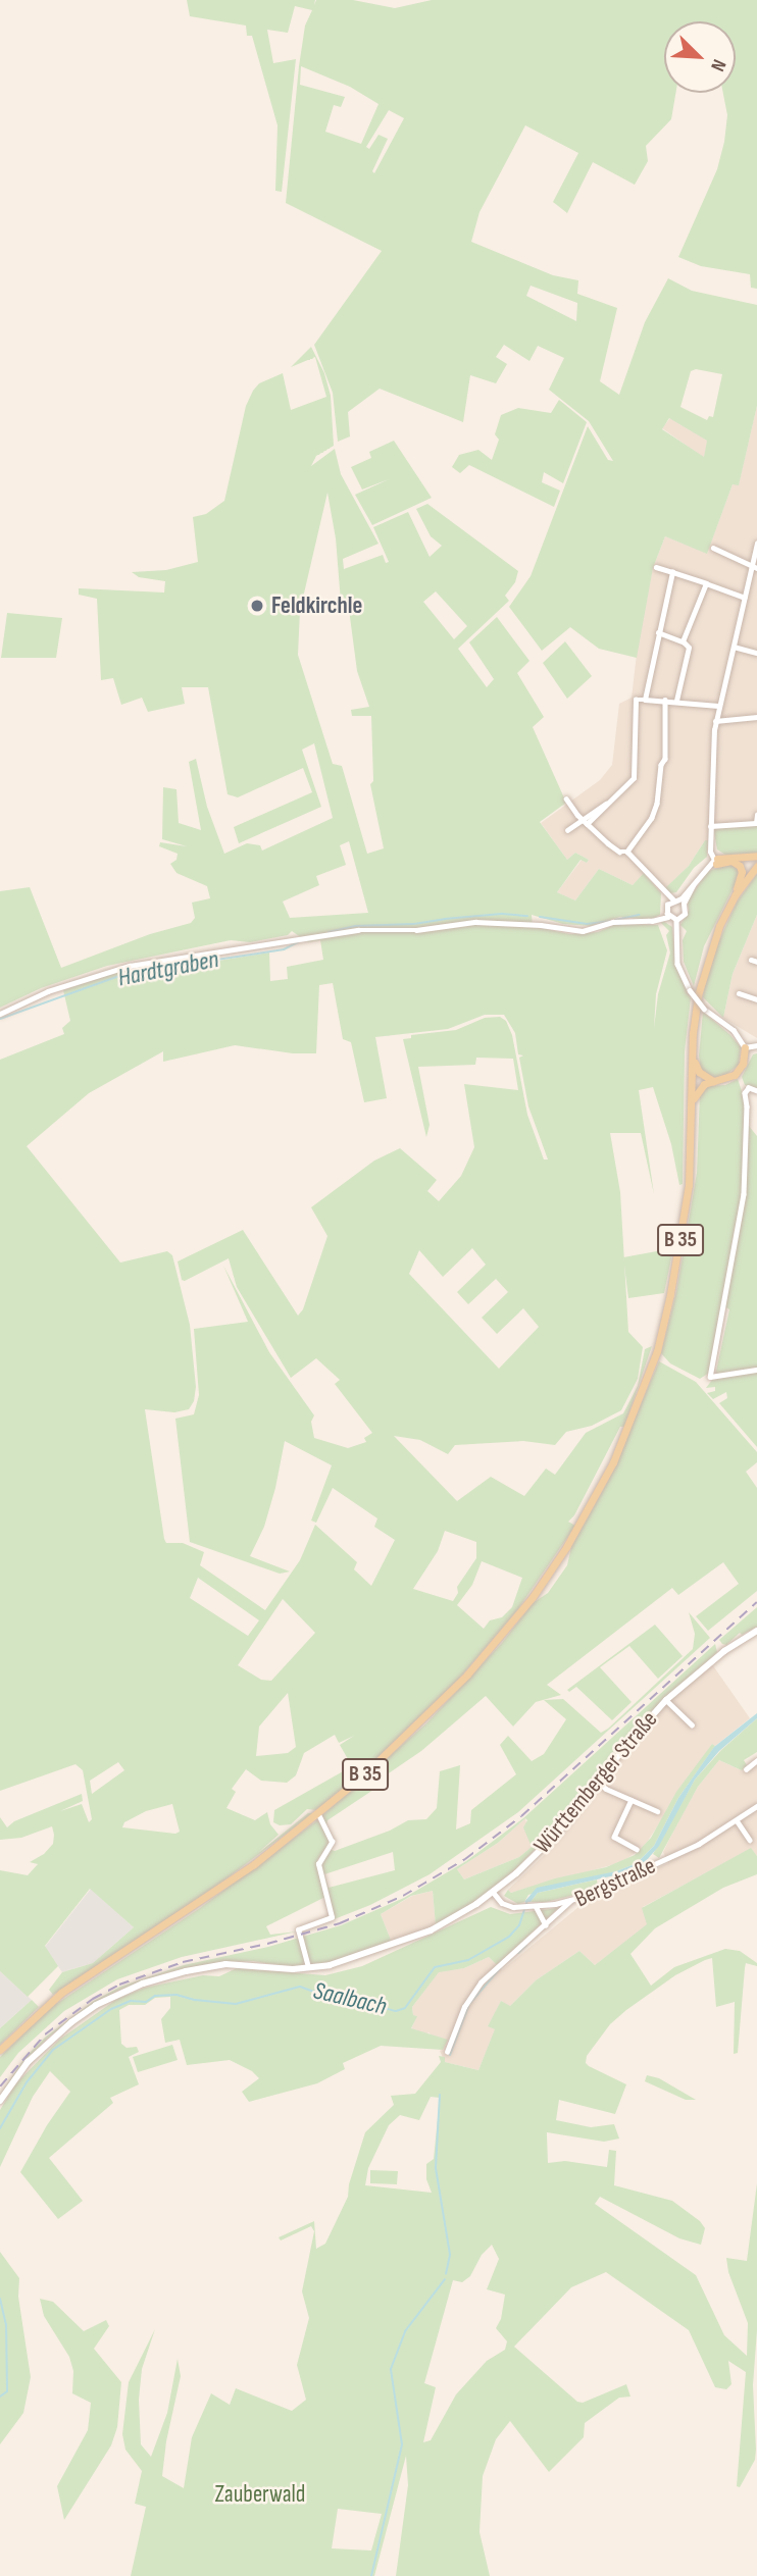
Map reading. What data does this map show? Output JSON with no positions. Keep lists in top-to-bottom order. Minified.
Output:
{"streets":{"main road":["B 35","Württemberger Straße"],"street":["Bergstraße"]},"water":["Hardtgraben","Saalbach"],"parks":["Zauberwald"],"places":["Feldkirchle"],"north":"bottom right"}
